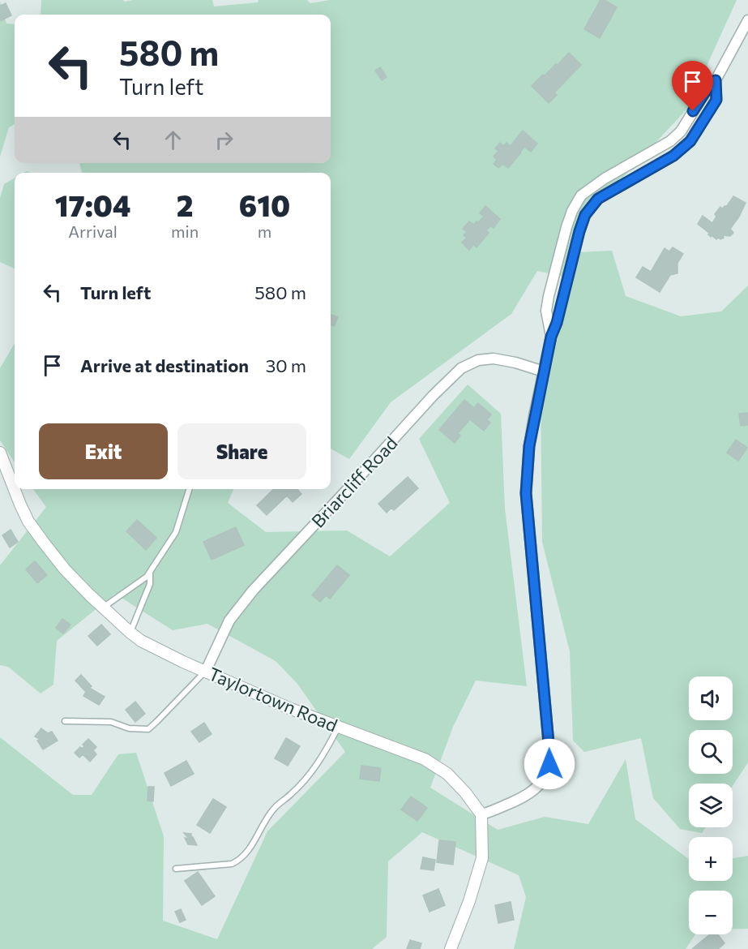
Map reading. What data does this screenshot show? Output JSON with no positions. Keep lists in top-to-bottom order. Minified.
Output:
{"streets":{"street":["Briarcliff Road","Taylortown Road"]},"crossings":[["Briarcliff Road","Taylortown Road"]],"page":{"turn":["580 m","Turn left"],"eta":["17:04","Arrival","2","min","610","m"],"list":[{"name":"Turn left","value":"580 m"},{"name":"Arrive at destination","value":"30 m"}],"buttons":["Exit","Share"],"map_buttons":["+","−"]}}
